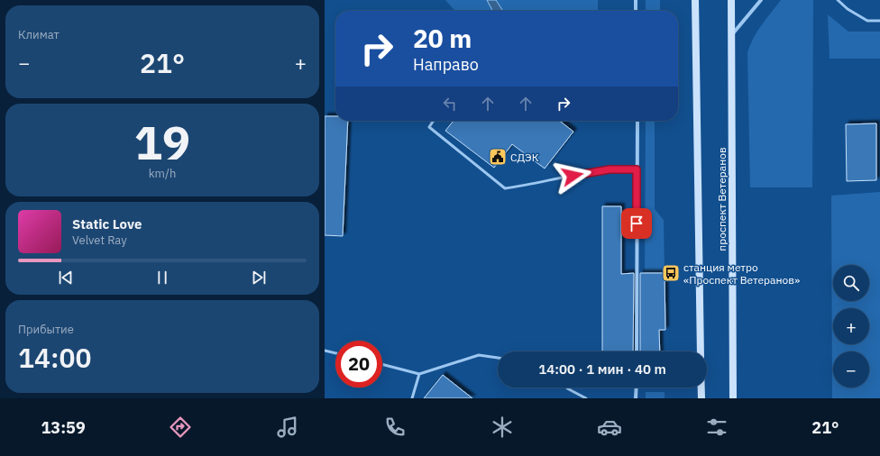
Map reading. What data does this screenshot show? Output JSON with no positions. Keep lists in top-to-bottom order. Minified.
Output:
{"streets":{"main road":["проспект Ветеранов"]},"places":{"public building":["СДЭК"],"bus stop":["станция метро «Проспект Ветеранов»"]},"page":{"tile":["Климат",["19","km/h"],["Прибытие","14:00"]],"turn":["20 m","Направо"],"heat":["−","21°","+"],"song":["Static Love","Velvet Ray"],"map_buttons":["+","−"],"limit":"20","trip":"14:00 · 1 мин · 40 m","tabs":["13:59","21°"]}}
